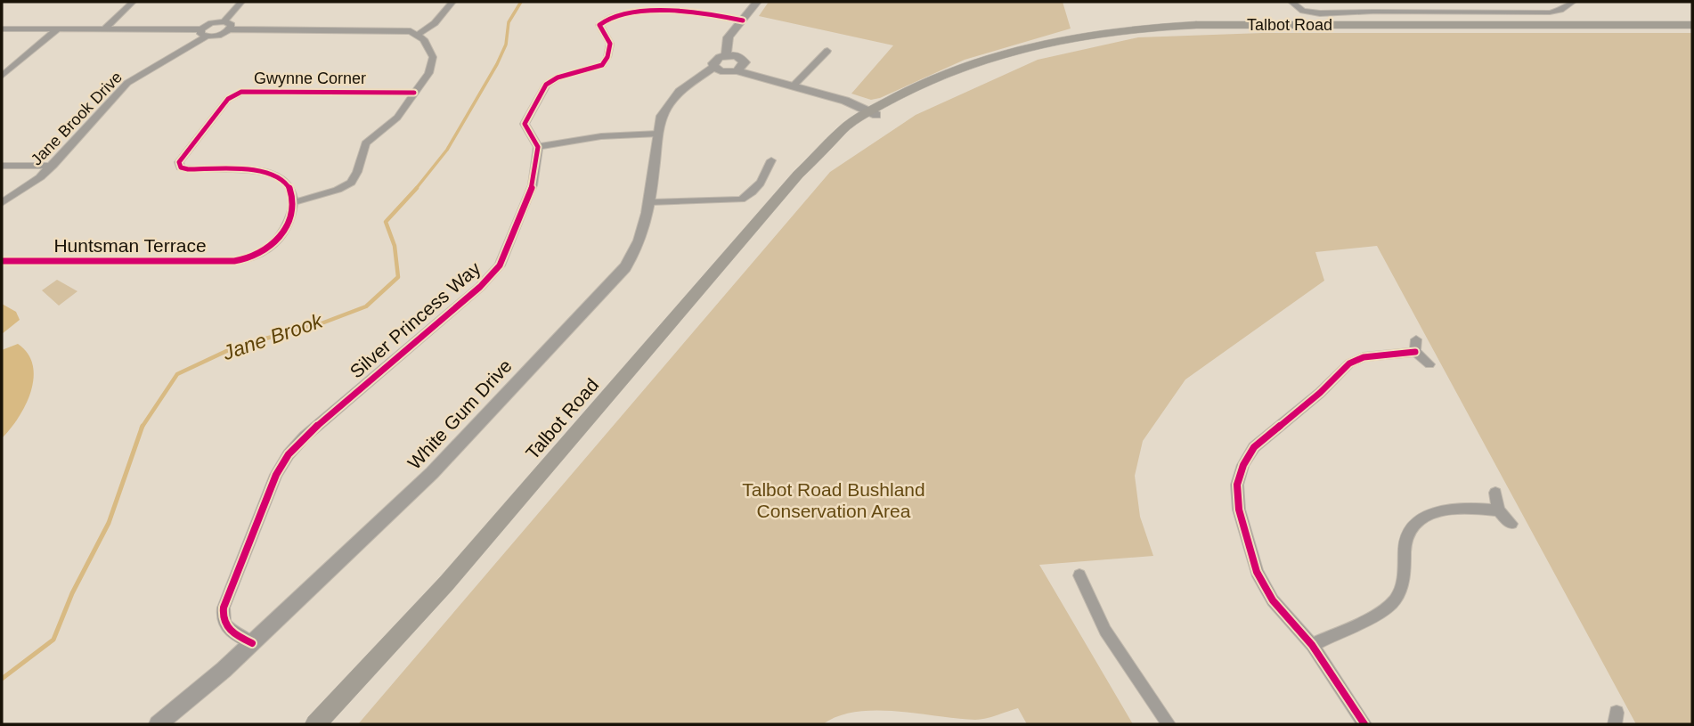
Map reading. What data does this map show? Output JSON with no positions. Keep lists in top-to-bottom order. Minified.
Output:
{"streets":{"main road":["Talbot Road"],"street":["Gwynne Corner","Jane Brook Drive","Huntsman Terrace","Silver Princess Way","White Gum Drive"]},"crossings":[["Talbot Road","White Gum Drive"],["Gwynne Corner","Huntsman Terrace"],["Silver Princess Way","White Gum Drive"]],"water":["Jane Brook"],"parks":["Talbot Road Bushland Conservation Area"]}
